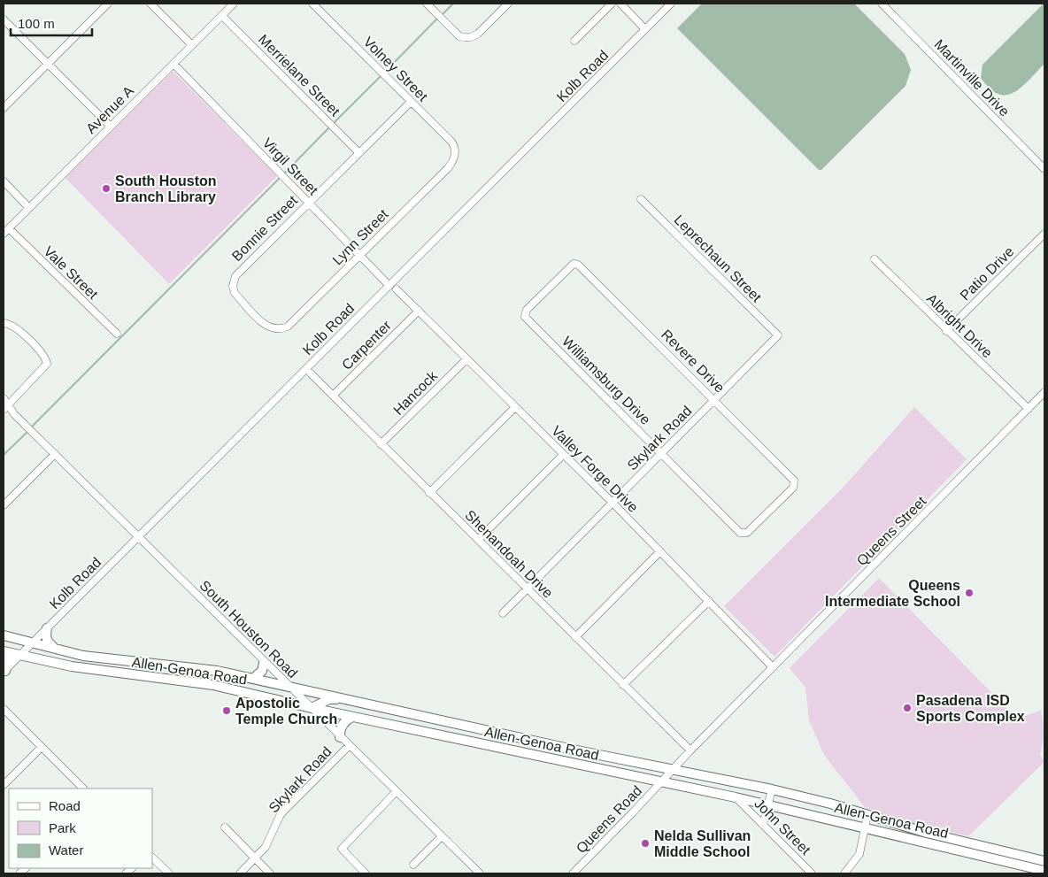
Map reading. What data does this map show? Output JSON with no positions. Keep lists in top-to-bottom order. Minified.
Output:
{"streets":{"main road":["Allen-Genoa Road"],"street":["Volney Street","Merrielane Street","Kolb Road","Martinville Drive","Avenue A","Virgil Street","Bonnie Street","Lynn Street","Leprechaun Street","Vale Street","Patio Drive","Albright Drive","Carpenter","Revere Drive","Williamsburg Drive","Hancock","Skylark Road","Valley Forge Drive","Queens Street","Shenandoah Drive","South Houston Road","Queens Road","John Street"]},"crossings":[["Volney Street","Bonnie Street"],["Volney Street","Lynn Street"],["Merrielane Street","Avenue A"],["Merrielane Street","Bonnie Street"],["Kolb Road","Virgil Street"],["Kolb Road","South Houston Road"],["Kolb Road","Allen-Genoa Road"],["Avenue A","Virgil Street"],["Avenue A","Vale Street"],["Virgil Street","Bonnie Street"],["Virgil Street","Lynn Street"],["Bonnie Street","Lynn Street"],["Leprechaun Street","Skylark Road"],["Patio Drive","Albright Drive"],["Albright Drive","Queens Street"],["Carpenter","Valley Forge Drive"],["Carpenter","Shenandoah Drive"],["Revere Drive","Williamsburg Drive"],["Revere Drive","Skylark Road"],["Williamsburg Drive","Skylark Road"],["Hancock","Valley Forge Drive"],["Hancock","Shenandoah Drive"],["Skylark Road","Valley Forge Drive"],["Skylark Road","Shenandoah Drive"],["Skylark Road","South Houston Road"],["Valley Forge Drive","Queens Street"],["Queens Street","Shenandoah Drive"],["Queens Street","Allen-Genoa Road"],["Queens Street","Queens Road"],["South Houston Road","Allen-Genoa Road"],["Allen-Genoa Road","Queens Road"],["Allen-Genoa Road","John Street"]],"places":["South Houston Branch Library","Queens Intermediate School","Pasadena ISD Sports Complex","Apostolic Temple Church","Nelda Sullivan Middle School"],"legend":["Road","Park","Water"],"scale_bar":"100 m"}
